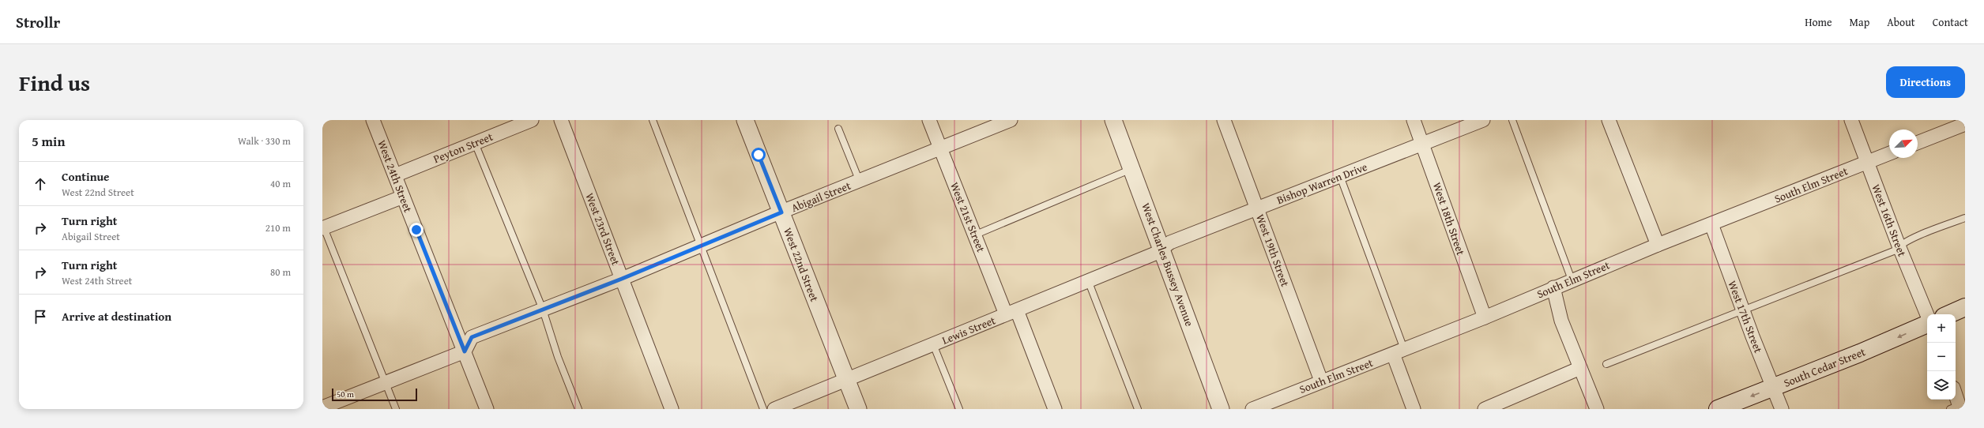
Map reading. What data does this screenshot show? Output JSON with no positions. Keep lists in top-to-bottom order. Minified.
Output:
{"streets":{"main road":["South Cedar Street"],"street":["Peyton Street","West 24th Street","Bishop Warren Drive","South Elm Street","Abigail Street","West 21st Street","West 18th Street","West 16th Street","West 23rd Street","West 19th Street","West 22nd Street","West Charles Bussey Avenue","West 17th Street","Lewis Street"]},"crossings":[["Peyton Street","West 24th Street"],["West 24th Street","Abigail Street"],["Bishop Warren Drive","West 18th Street"],["Bishop Warren Drive","West 19th Street"],["Bishop Warren Drive","West Charles Bussey Avenue"],["Bishop Warren Drive","Lewis Street"],["South Elm Street","West 18th Street"],["South Elm Street","West 16th Street"],["South Elm Street","West 19th Street"],["South Elm Street","West 17th Street"],["Abigail Street","West 21st Street"],["Abigail Street","West 23rd Street"],["Abigail Street","West 22nd Street"],["West 21st Street","Lewis Street"],["West 22nd Street","Lewis Street"],["West Charles Bussey Avenue","Lewis Street"],["West 17th Street","South Cedar Street"]],"one_way":["South Cedar Street"],"scale_bar":"50 m","north":"top right","page":{"header":"Strollr","nav":["Home","Map","About","Contact"],"title":"Find us","buttons":"Directions","heading":["5 min","Walk · 330 m"],"list":[["Continue","West 22nd Street","40 m"],["Turn right","Abigail Street","210 m"],["Turn right","West 24th Street","80 m"],"Arrive at destination"],"map_buttons":["+","−"],"scale":"50 m"}}
